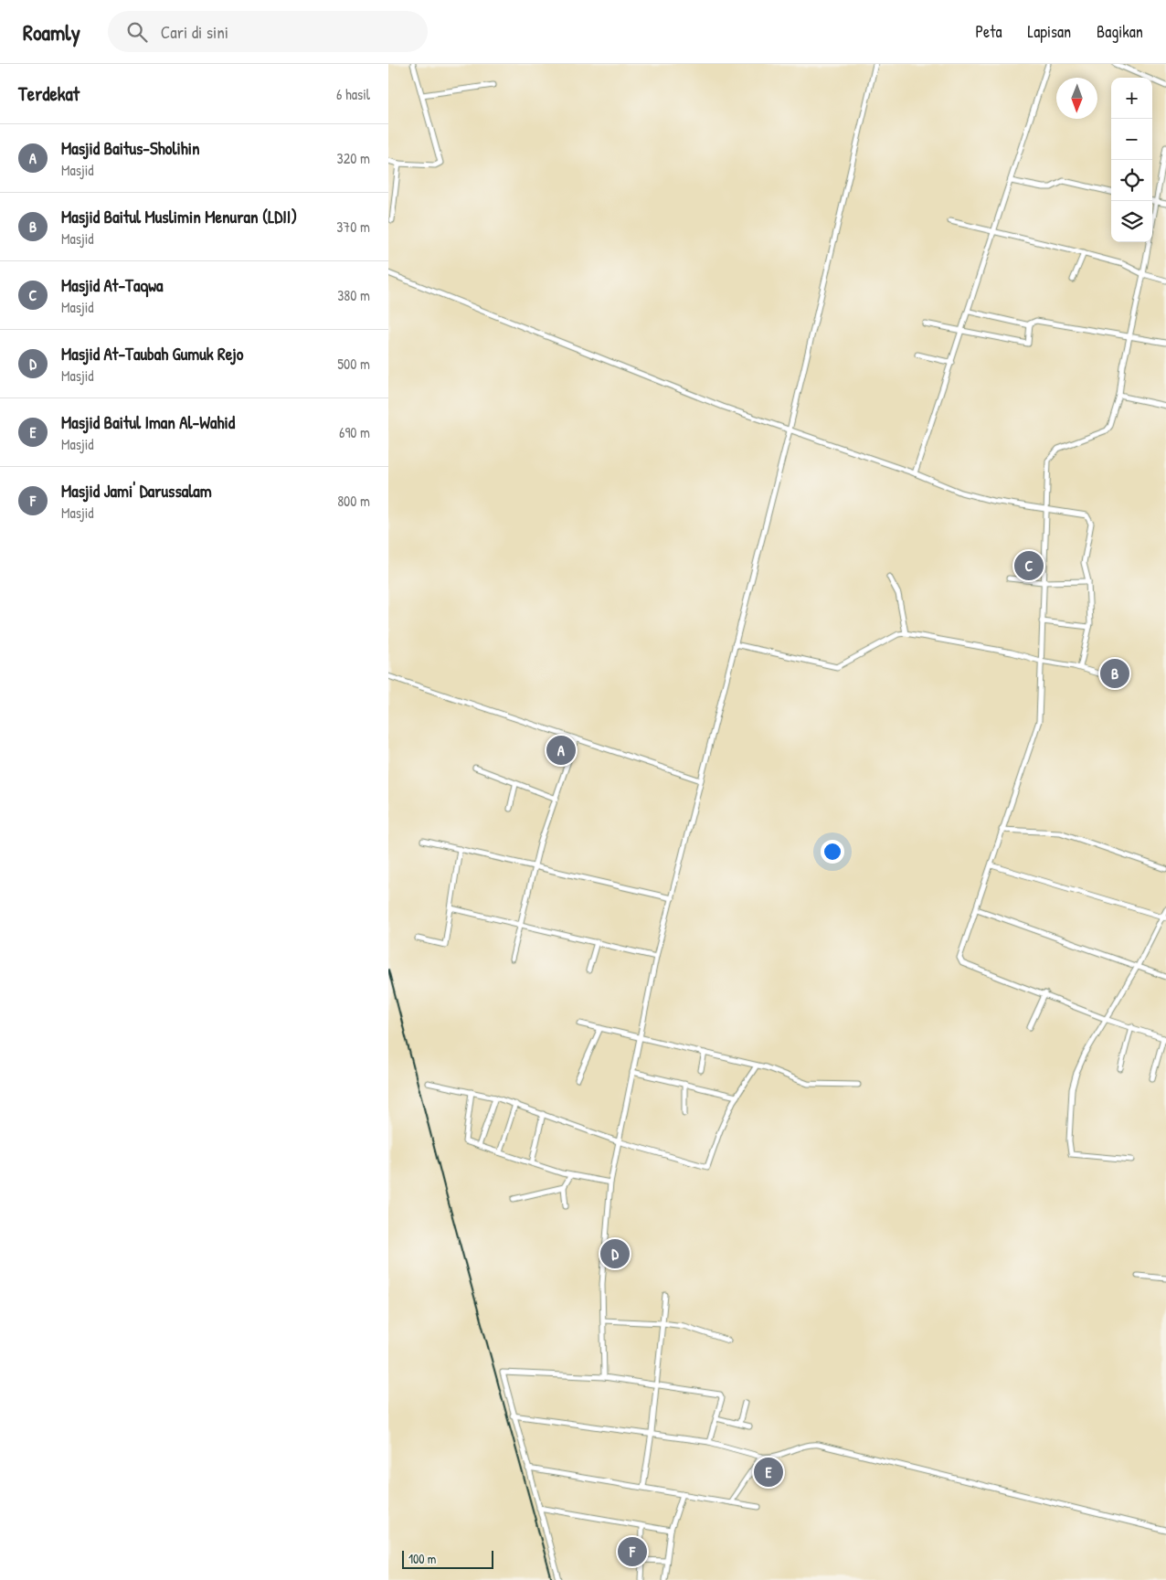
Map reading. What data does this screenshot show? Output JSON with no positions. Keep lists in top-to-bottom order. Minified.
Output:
{"scale_bar":"100 m","north":"bottom","page":{"header":"Roamly","search":"Cari di sini","nav":["Peta","Lapisan","Bagikan"],"heading":["Terdekat","6 hasil"],"map_buttons":["+","−"],"list":[{"mark":"A","name":"Masjid Baitus-Sholihin","note":"Masjid","value":"320 m"},{"mark":"B","name":"Masjid Baitul Muslimin Menuran (LDII)","note":"Masjid","value":"370 m"},{"mark":"C","name":"Masjid At-Taqwa","note":"Masjid","value":"380 m"},{"mark":"D","name":"Masjid At-Taubah Gumuk Rejo","note":"Masjid","value":"500 m"},{"mark":"E","name":"Masjid Baitul Iman Al-Wahid","note":"Masjid","value":"690 m"},{"mark":"F","name":"Masjid Jami' Darussalam","note":"Masjid","value":"800 m"}],"pins":["C","B","A","D","E","F"],"scale":"100 m"}}
